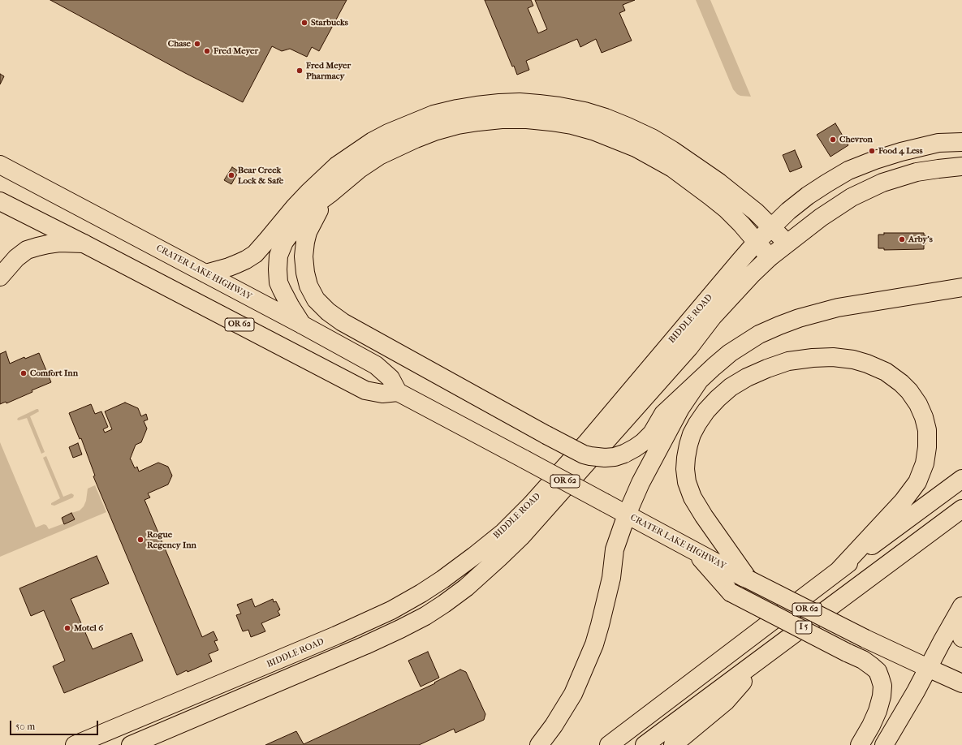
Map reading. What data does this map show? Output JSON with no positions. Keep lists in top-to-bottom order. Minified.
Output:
{"streets":{"main road":["CRATER LAKE HIGHWAY","BIDDLE ROAD","OR 62","I 5"]},"crossings":[["CRATER LAKE HIGHWAY","OR 62"]],"places":["Starbucks","Chase","Fred Meyer","Fred Meyer Pharmacy","Chevron","Food 4 Less","Bear Creek Lock & Safe","Arby's","Comfort Inn","Rogue Regency Inn","Motel 6"],"scale_bar":"50 m"}
